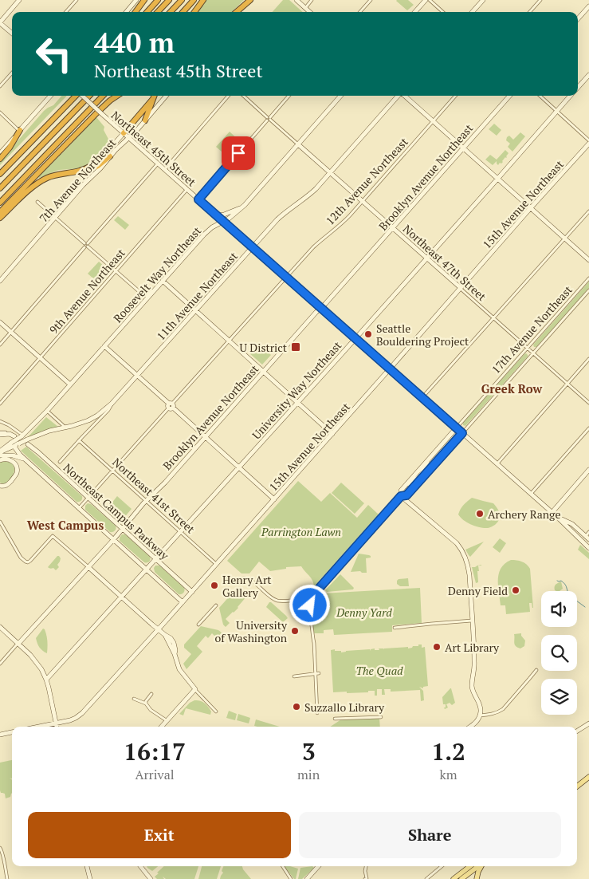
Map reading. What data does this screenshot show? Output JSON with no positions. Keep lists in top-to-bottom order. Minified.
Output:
{"streets":{"street":["Northeast 45th Street","Brooklyn Avenue Northeast","7th Avenue Northeast","12th Avenue Northeast","15th Avenue Northeast","Northeast 47th Street","Roosevelt Way Northeast","9th Avenue Northeast","11th Avenue Northeast","17th Avenue Northeast","University Way Northeast","Northeast 41st Street","Northeast Campus Parkway"]},"crossings":[["Northeast 45th Street","Brooklyn Avenue Northeast"],["Northeast 45th Street","7th Avenue Northeast"],["Northeast 45th Street","12th Avenue Northeast"],["Northeast 45th Street","15th Avenue Northeast"],["Northeast 45th Street","Roosevelt Way Northeast"],["Northeast 45th Street","9th Avenue Northeast"],["Northeast 45th Street","11th Avenue Northeast"],["Northeast 45th Street","17th Avenue Northeast"],["Northeast 45th Street","University Way Northeast"],["Brooklyn Avenue Northeast","Northeast 47th Street"],["Brooklyn Avenue Northeast","Northeast 41st Street"],["Brooklyn Avenue Northeast","Northeast Campus Parkway"],["12th Avenue Northeast","Northeast 47th Street"],["12th Avenue Northeast","Northeast 41st Street"],["12th Avenue Northeast","Northeast Campus Parkway"],["15th Avenue Northeast","Northeast 47th Street"],["15th Avenue Northeast","Northeast 41st Street"],["15th Avenue Northeast","Northeast Campus Parkway"],["Northeast 47th Street","Roosevelt Way Northeast"],["Northeast 47th Street","11th Avenue Northeast"],["Northeast 47th Street","17th Avenue Northeast"],["Northeast 47th Street","University Way Northeast"],["Roosevelt Way Northeast","Northeast Campus Parkway"],["11th Avenue Northeast","Northeast 41st Street"],["University Way Northeast","Northeast 41st Street"],["University Way Northeast","Northeast Campus Parkway"]],"districts":["Greek Row","West Campus"],"parks":["Parrington Lawn","Denny Yard","The Quad"],"places":{"other":["Seattle Bouldering Project","Archery Range","Henry Art Gallery","Denny Field","University of Washington","Art Library","Suzzallo Library"],"transit":["U District"]},"page":{"turn":["440 m","Northeast 45th Street"],"eta":["16:17","Arrival","3","min","1.2","km"],"buttons":["Exit","Share"]}}
